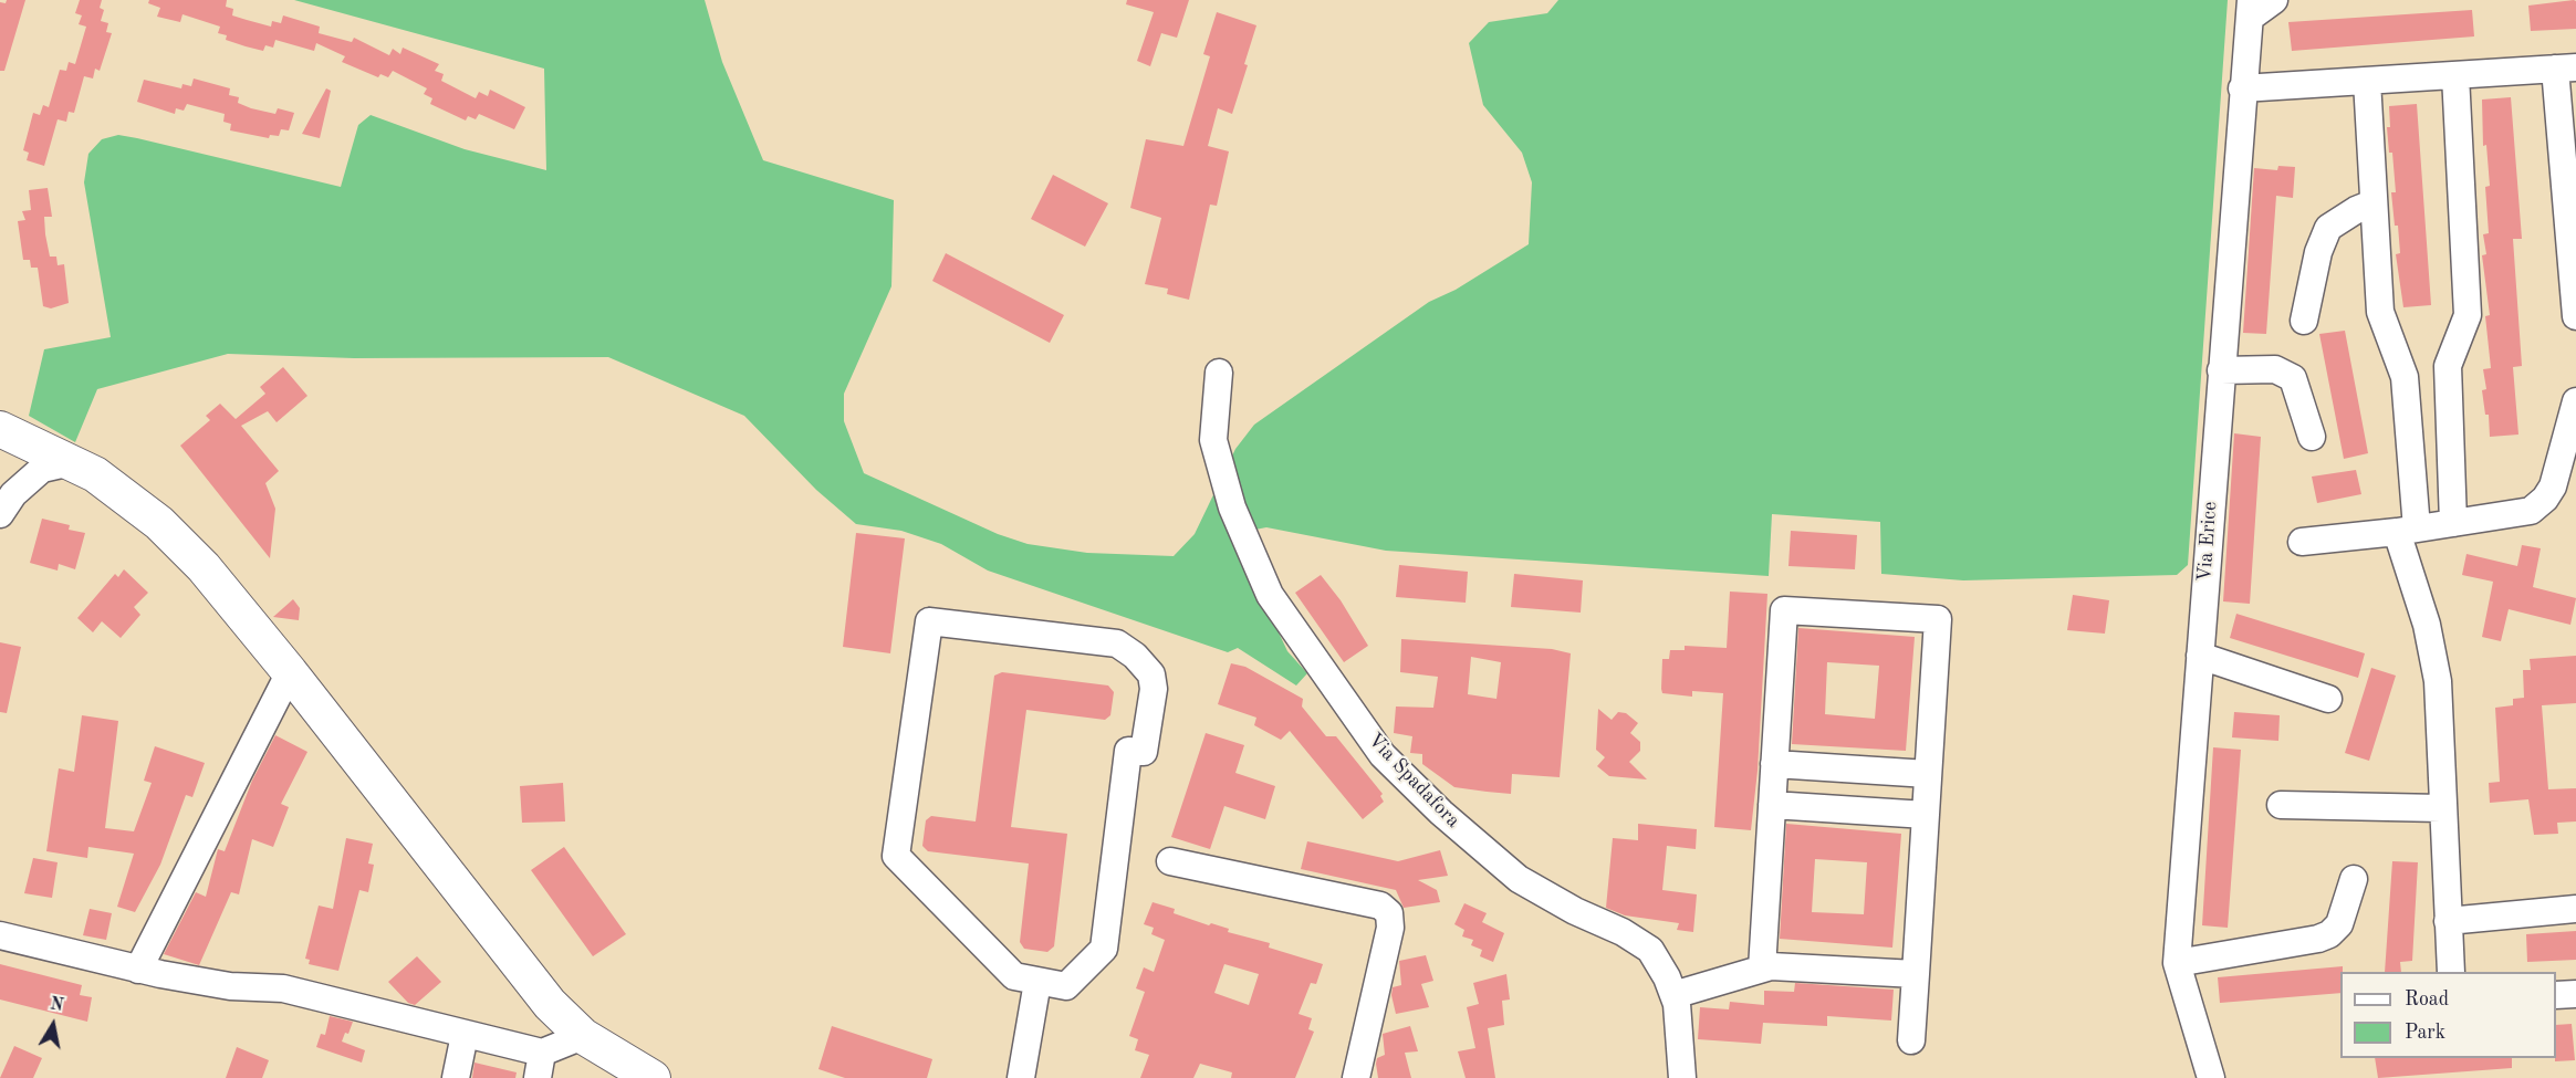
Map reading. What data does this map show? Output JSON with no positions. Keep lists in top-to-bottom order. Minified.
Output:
{"streets":{"street":["Via Erice","Via Spadafora"]},"legend":["Road","Park"],"north":"top"}
